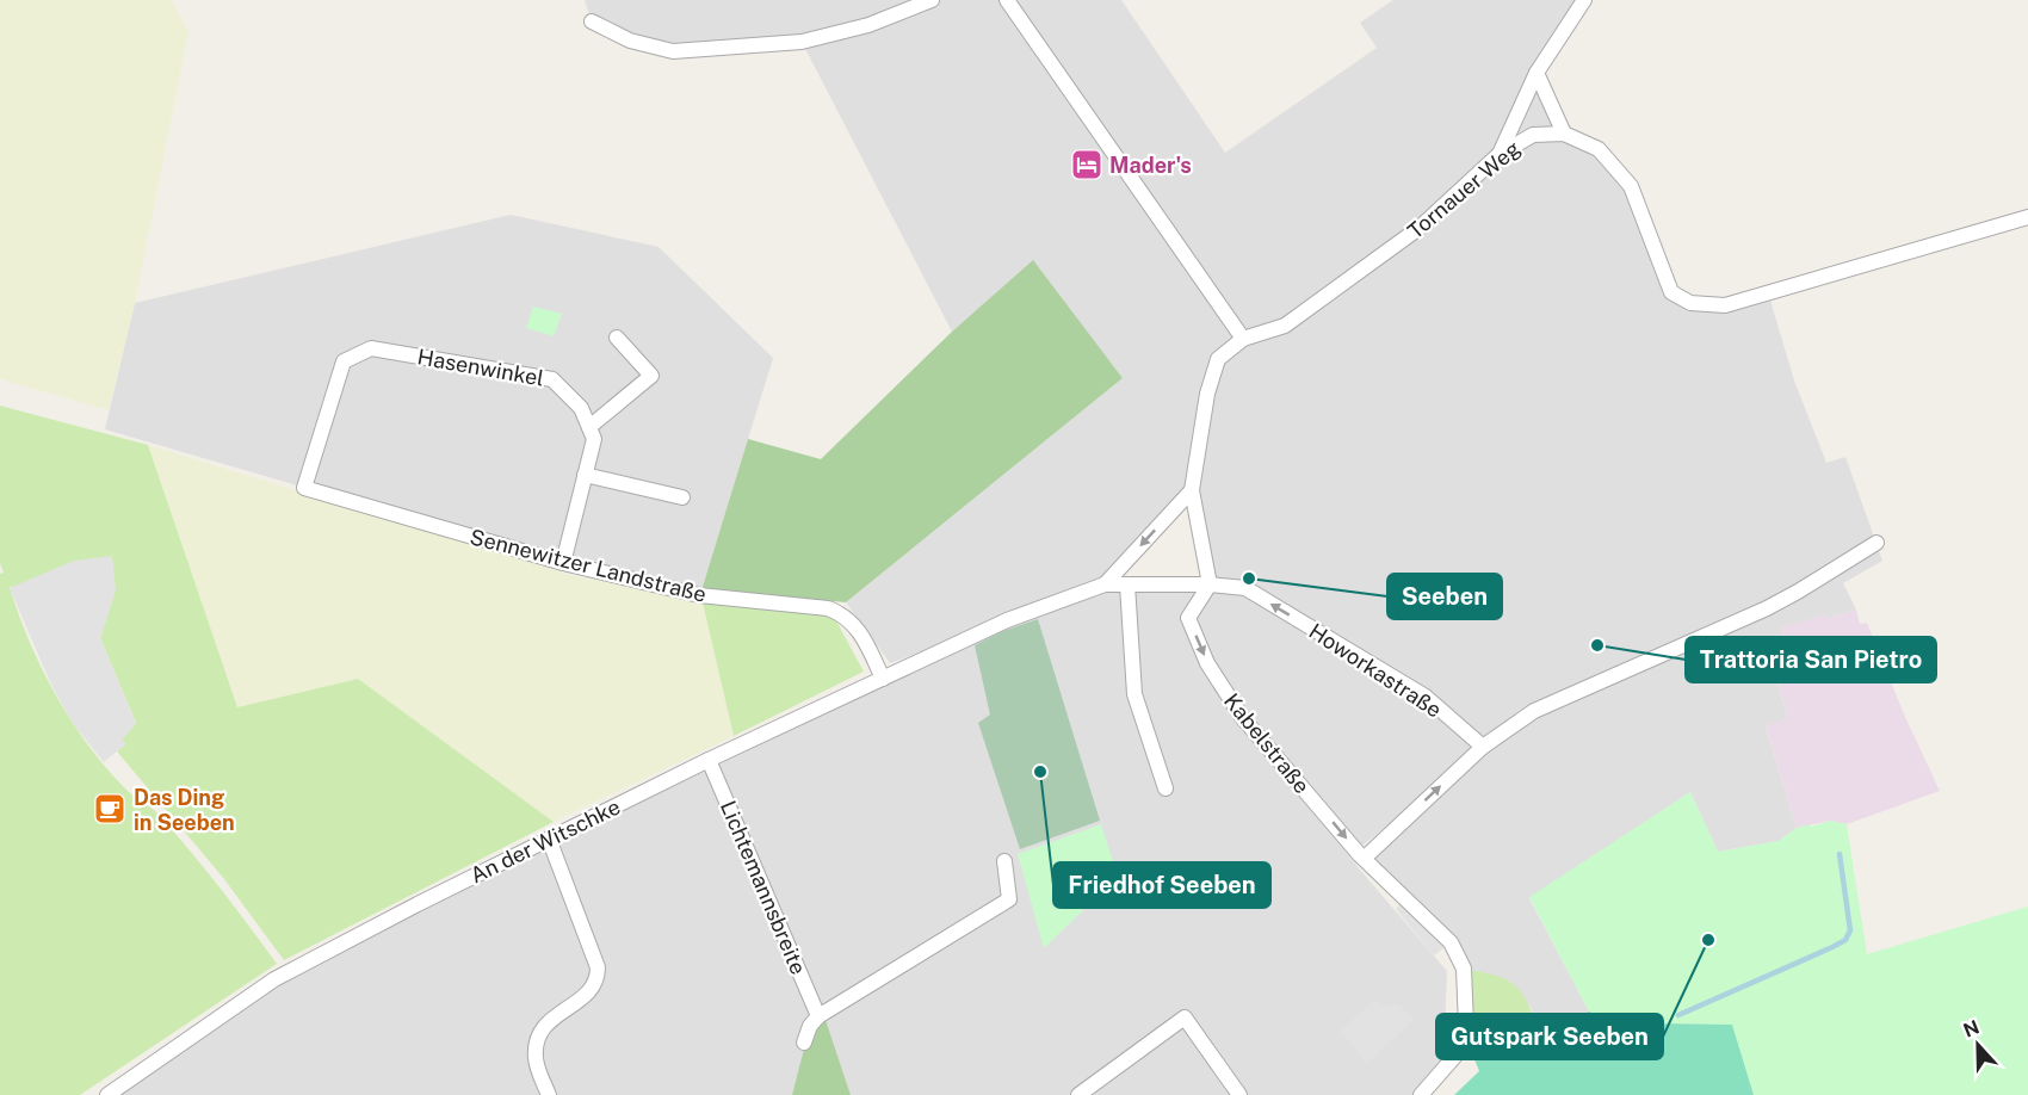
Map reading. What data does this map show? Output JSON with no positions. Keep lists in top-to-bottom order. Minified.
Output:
{"streets":{"street":["Tornauer Weg","Hasenwinkel","Sennewitzer Landstraße","Howorkastraße","Kabelstraße","An der Witschke","Lichtemannsbreite"]},"crossings":[["Hasenwinkel","Sennewitzer Landstraße"],["Sennewitzer Landstraße","An der Witschke"],["Howorkastraße","Kabelstraße"],["Howorkastraße","An der Witschke"],["An der Witschke","Lichtemannsbreite"]],"one_way":["Howorkastraße"],"places":{"hotel":["Mader's"],"other":["Seeben","Trattoria San Pietro","Friedhof Seeben","Gutspark Seeben"],"cafe":["Das Ding in Seeben"]},"north":"top"}
